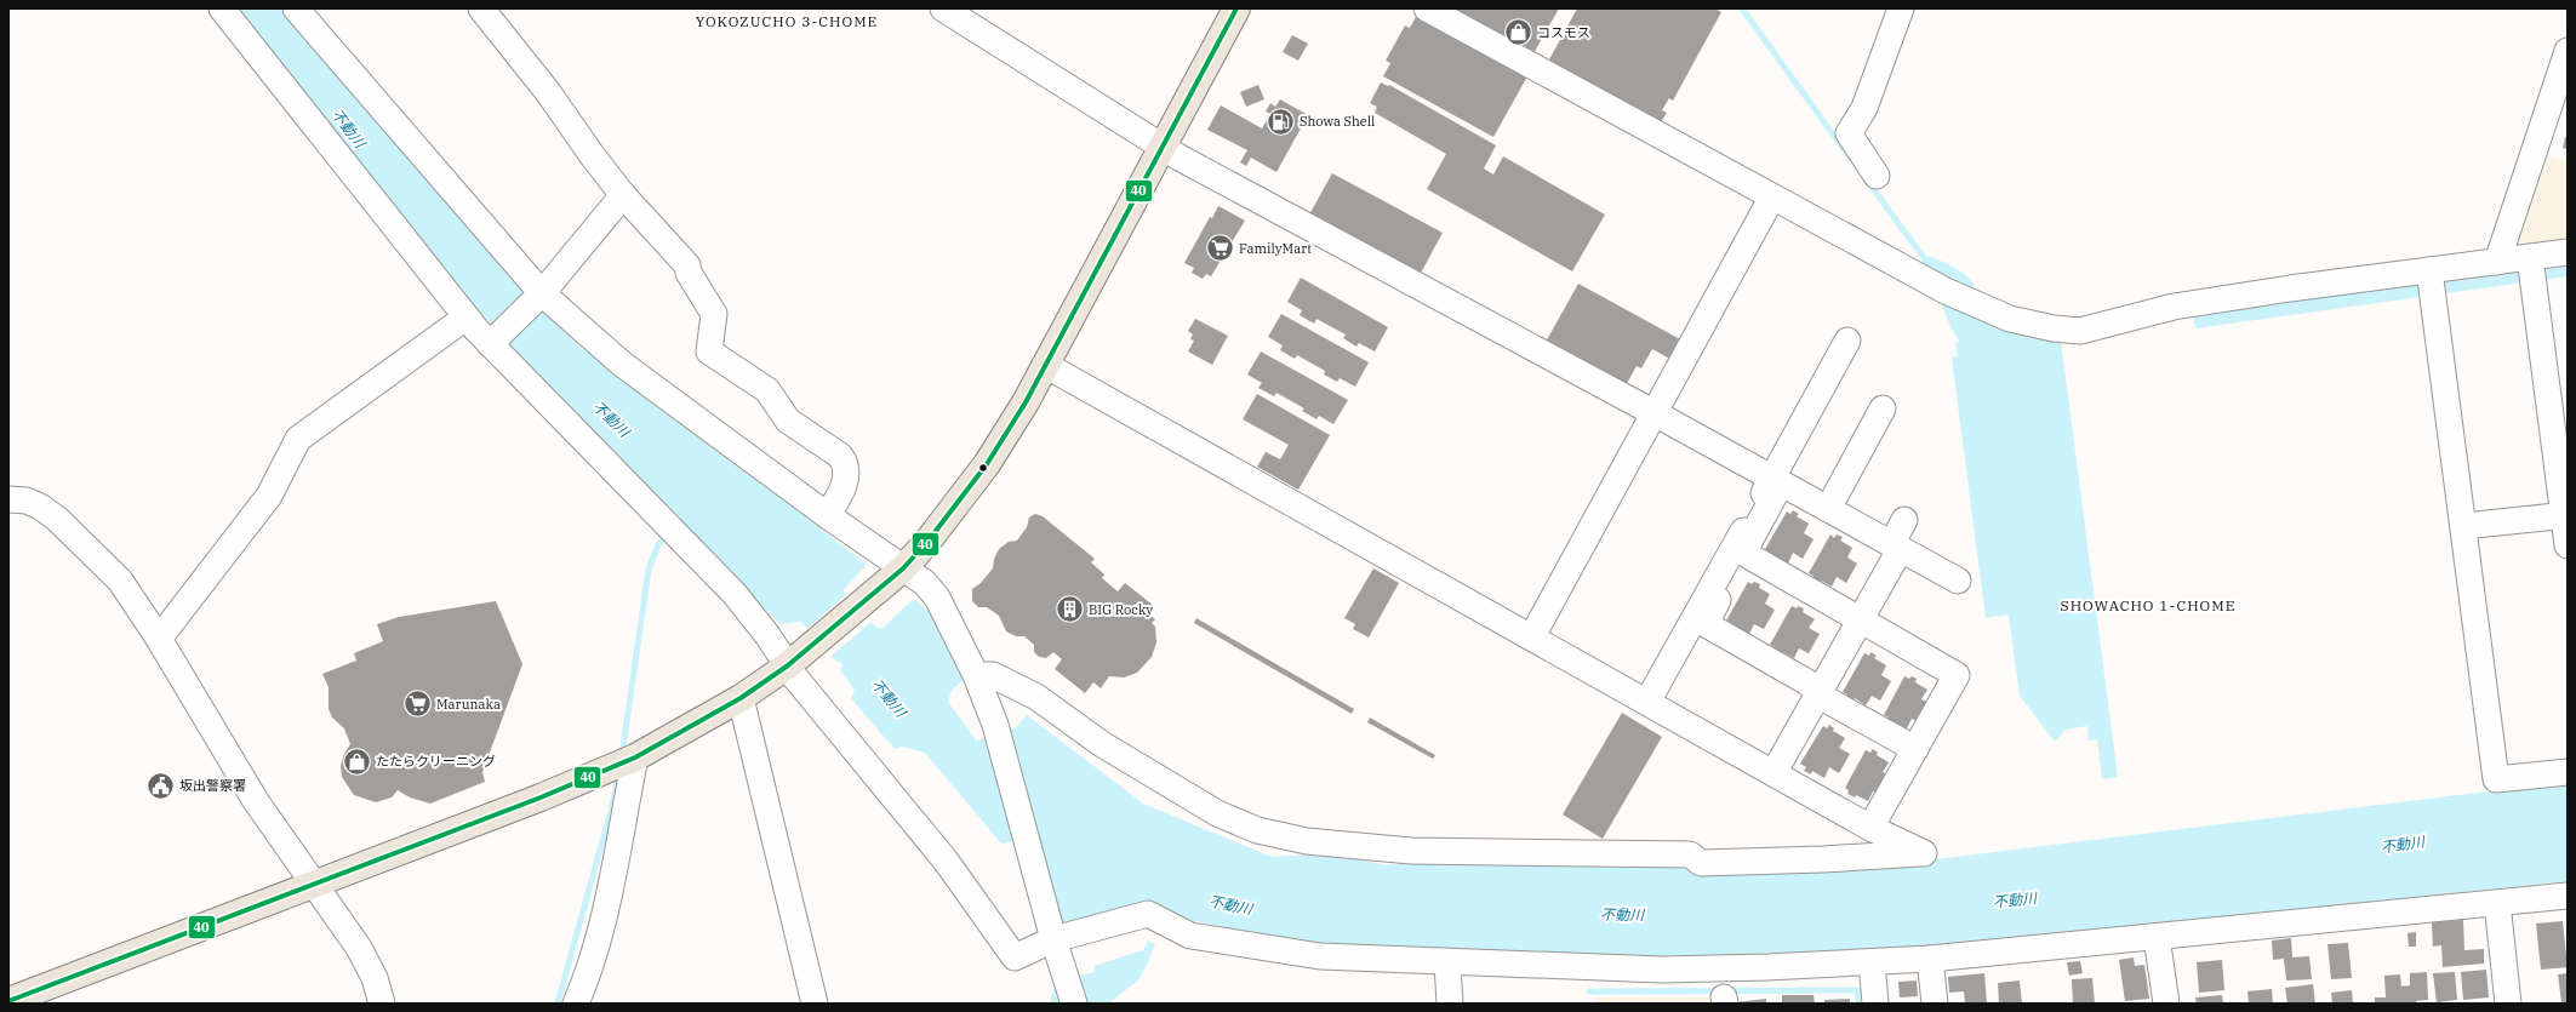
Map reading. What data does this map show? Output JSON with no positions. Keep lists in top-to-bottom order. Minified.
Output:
{"districts":["YOKOZUCHO 3-CHOME","SHOWACHO 1-CHOME"],"water":["不動川"],"places":{"shop":["コスモス","たたらクリーニング"],"fuel station":["Showa Shell"],"supermarket":["FamilyMart","Marunaka"],"building":["BIG Rocky"],"public building":["坂出警察署"]},"lines":["transit line 40"]}
